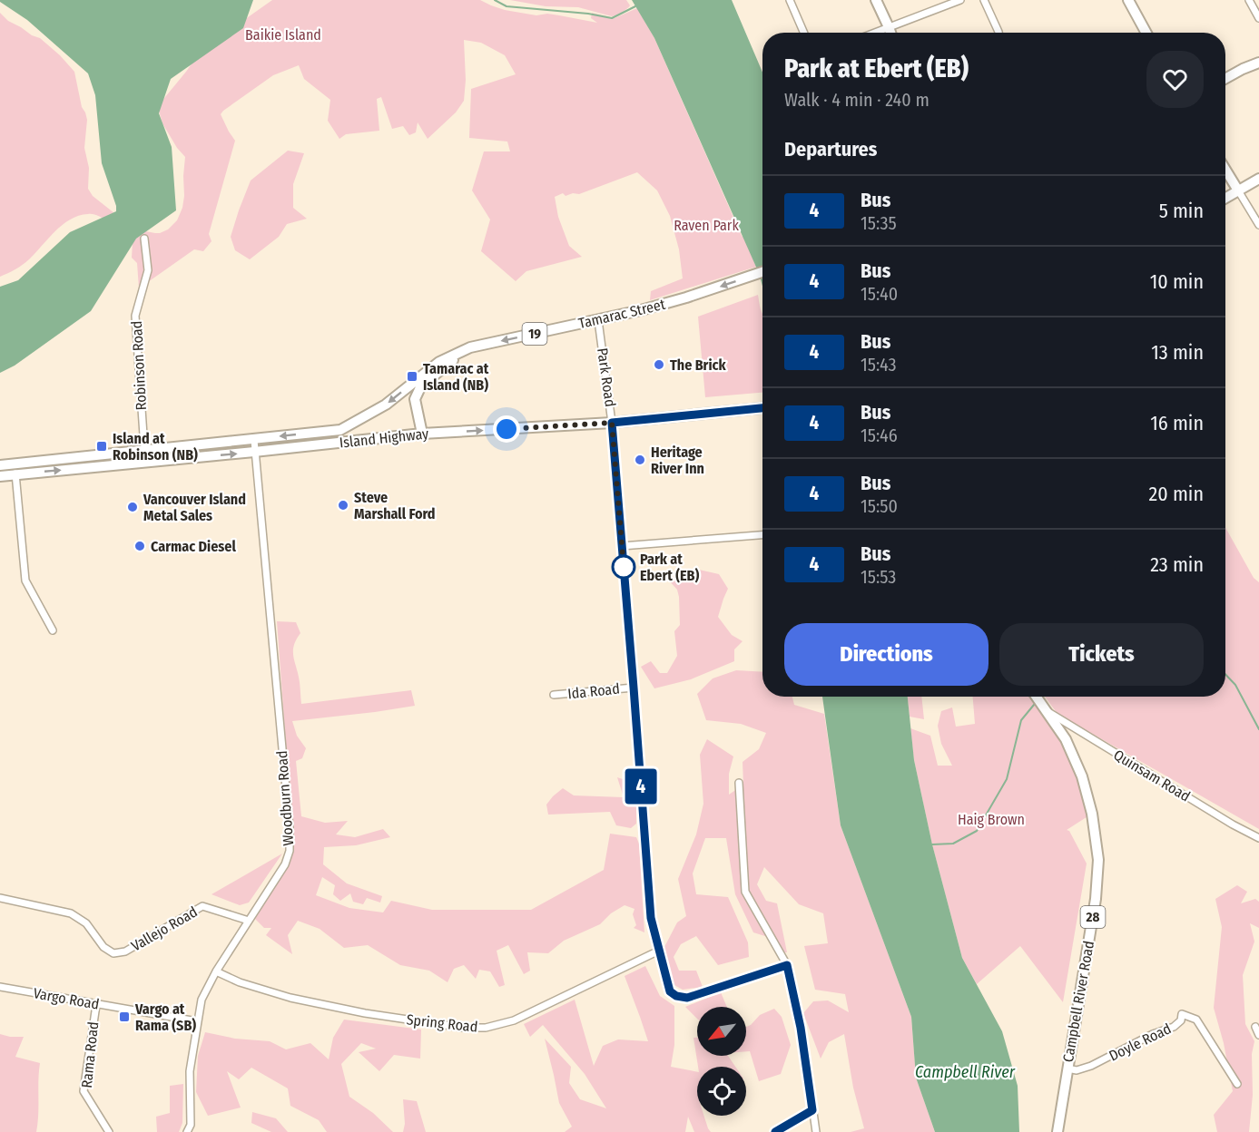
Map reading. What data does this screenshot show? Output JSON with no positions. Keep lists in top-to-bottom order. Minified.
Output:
{"streets":{"main road":["Tamarac Street","19","Island Highway","28","Campbell River Road"],"street":["Robinson Road","Park Road","Ida Road","Quinsam Road","Woodburn Road","Vallejo Road","Vargo Road","Spring Road","Doyle Road","Rama Road"]},"crossings":[["Tamarac Street","Park Road"],["Tamarac Street","Island Highway"],["Robinson Road","Island Highway"],["Park Road","Island Highway"],["Park Road","Ida Road"],["Park Road","Spring Road"],["Island Highway","Woodburn Road"],["Quinsam Road","Campbell River Road"],["Woodburn Road","Vallejo Road"],["Woodburn Road","Vargo Road"],["Woodburn Road","Spring Road"],["Vargo Road","Rama Road"],["Campbell River Road","Doyle Road"]],"one_way":["Tamarac Street"],"water":["Campbell River"],"parks":["Baikie Island","Raven Park","Haig Brown"],"places":{"other":["The Brick","Heritage River Inn","Steve Marshall Ford","Vancouver Island Metal Sales","Carmac Diesel","Park at Ebert (EB)"],"transit":["Tamarac at Island (NB)","Island at Robinson (NB)","Vargo at Rama (SB)"]},"lines":["bus line 4"],"north":"bottom left","page":{"on_map":"4","heading":[["Park at Ebert (EB)","Walk · 4 min · 240 m"],"Departures"],"list":[{"mark":"4","name":"Bus","note":"15:35","value":"5 min"},{"mark":"4","name":"Bus","note":"15:40","value":"10 min"},{"mark":"4","name":"Bus","note":"15:43","value":"13 min"},{"mark":"4","name":"Bus","note":"15:46","value":"16 min"},{"mark":"4","name":"Bus","note":"15:50","value":"20 min"},{"mark":"4","name":"Bus","note":"15:53","value":"23 min"}],"buttons":["Directions","Tickets"]}}
